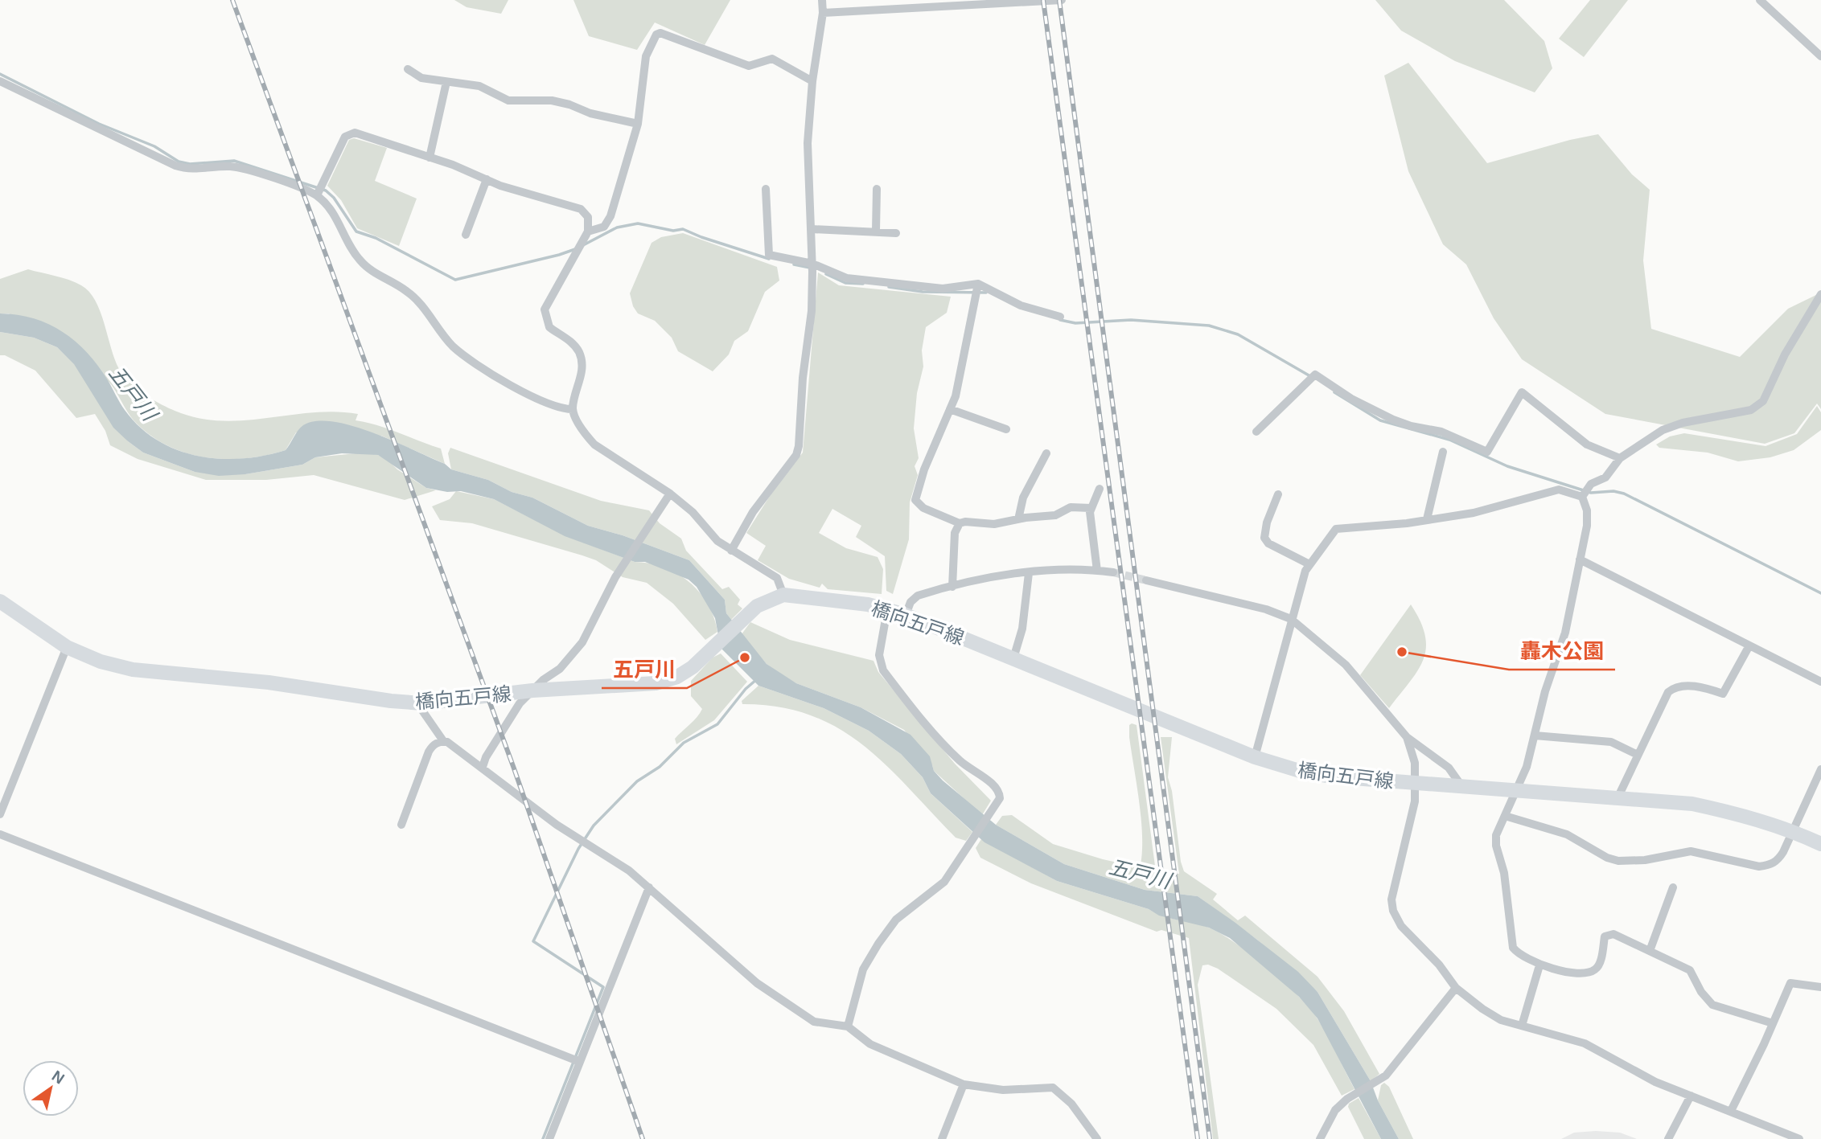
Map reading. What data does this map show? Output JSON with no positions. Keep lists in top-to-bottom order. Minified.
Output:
{"streets":{"main road":["橋向五戸線"]},"water":["五戸川"],"places":["轟木公園","五戸川"],"north":"top right"}
